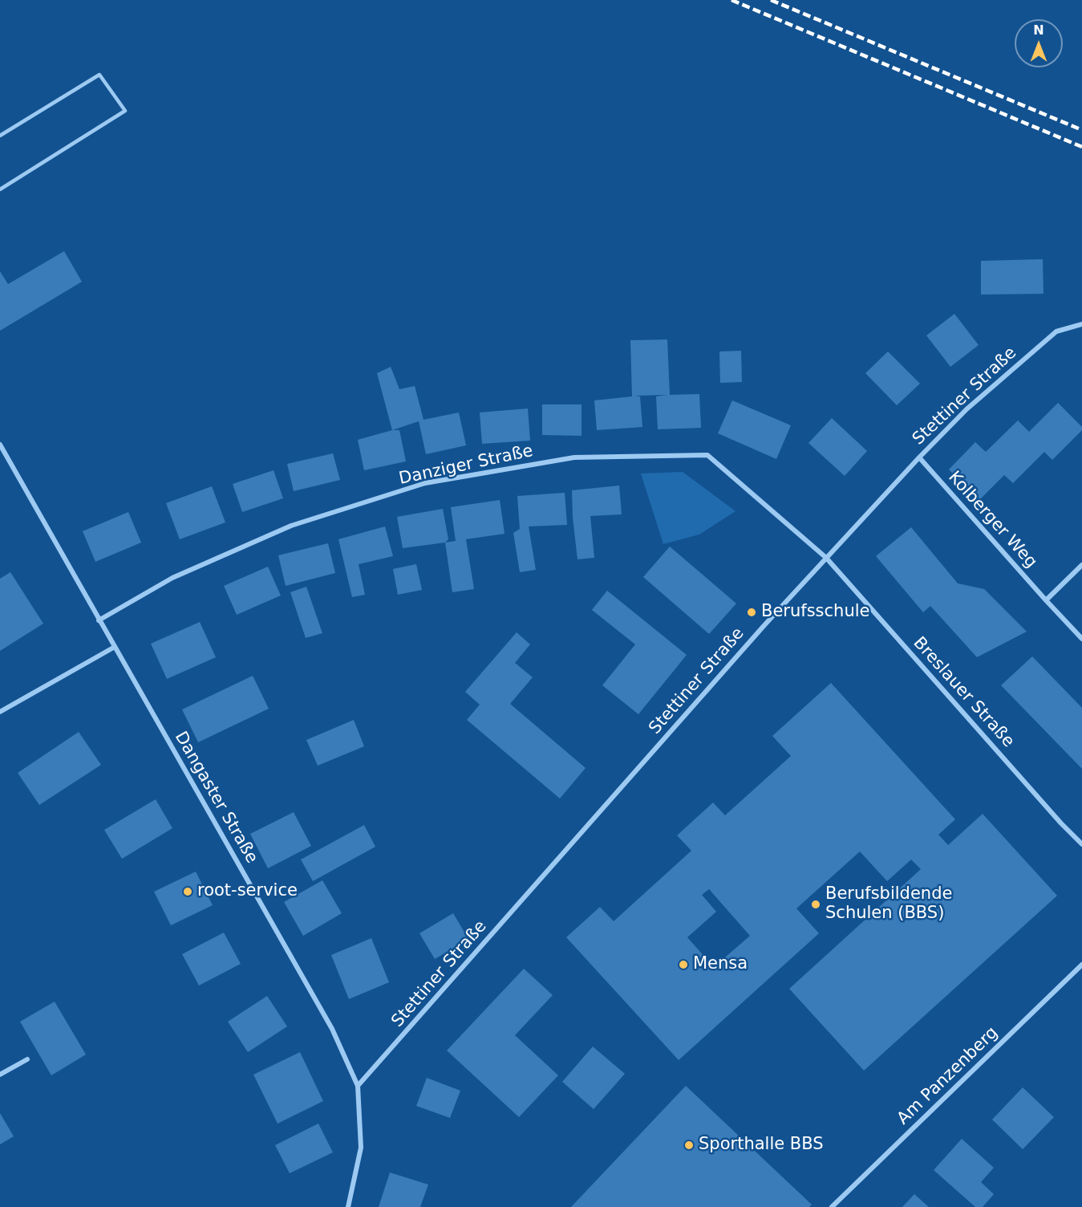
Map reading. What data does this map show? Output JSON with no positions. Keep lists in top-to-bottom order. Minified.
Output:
{"streets":{"street":["Stettiner Straße","Danziger Straße","Kolberger Weg","Breslauer Straße","Dangaster Straße","Am Panzenberg"]},"crossings":[["Stettiner Straße","Danziger Straße"],["Stettiner Straße","Kolberger Weg"],["Stettiner Straße","Breslauer Straße"],["Stettiner Straße","Dangaster Straße"],["Danziger Straße","Breslauer Straße"],["Danziger Straße","Dangaster Straße"]],"places":["Berufsschule","root-service","Berufsbildende Schulen (BBS)","Mensa","Sporthalle BBS"],"north":"top"}
